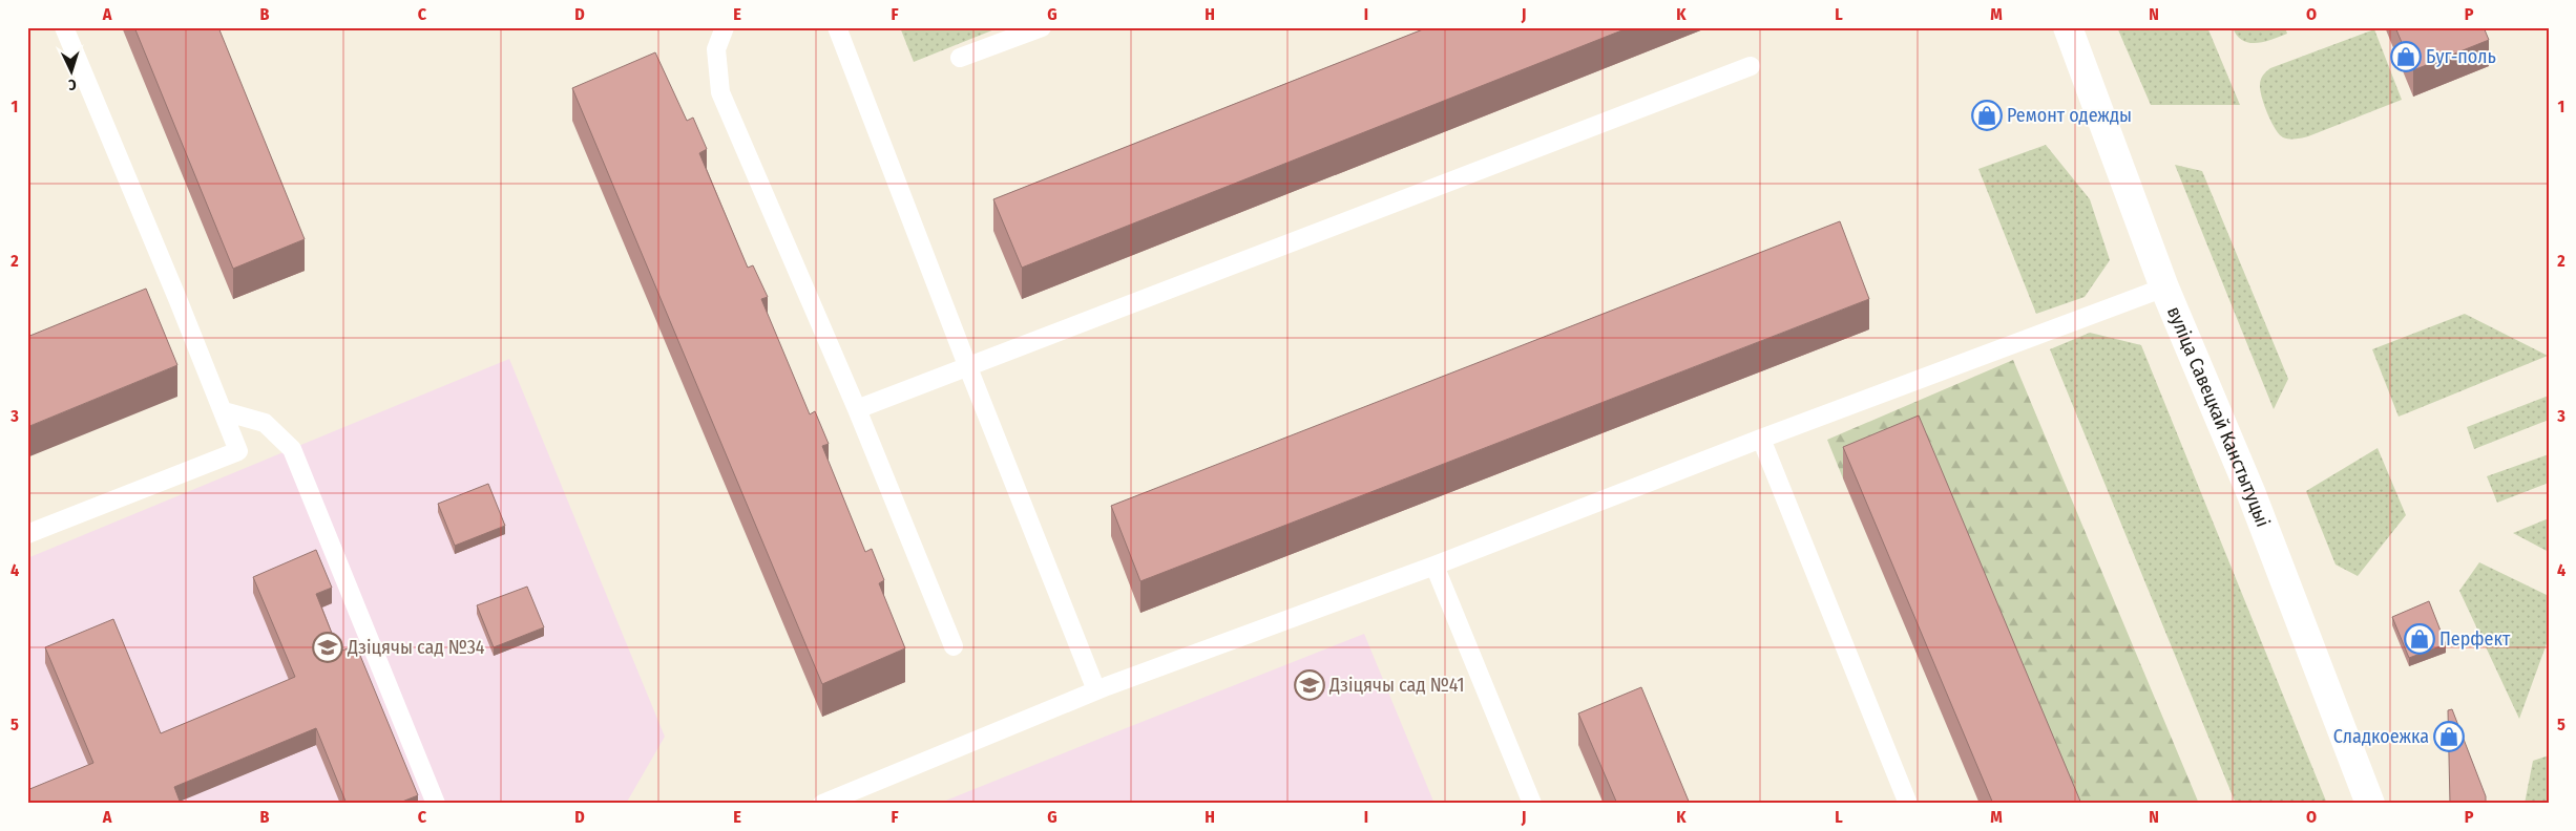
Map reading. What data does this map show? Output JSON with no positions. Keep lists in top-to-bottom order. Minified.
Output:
{"streets":{"main road":["вуліца Савецкай Канстытуцыі"]},"places":{"shop":["Буг-поль","Ремонт одежды","Перфект","Сладкоежка"],"school or university":["Дзіцячы сад №34","Дзіцячы сад №41"]},"north":"bottom","grid":{"columns":["A","B","C","D","E","F","G","H","I","J","K","L","M","N","O","P"],"rows":["1","2","3","4","5"]}}
